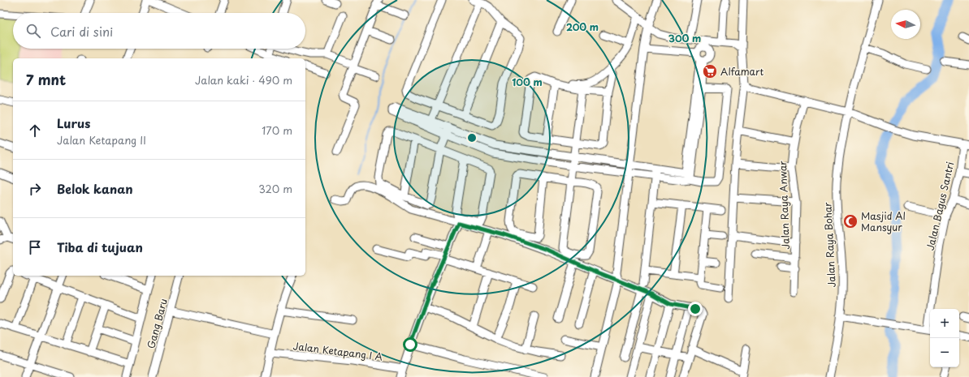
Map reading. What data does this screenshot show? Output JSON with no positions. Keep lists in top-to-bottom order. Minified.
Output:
{"streets":{"street":["Jalan Raya Anwar","Jalan Bagus Santri","Jalan Raya Bohar","Gang Baru","Jalan Ketapang I A"]},"places":{"supermarket":["Alfamart"],"mosque":["Masjid Al Mansyur"]},"north":"left","page":{"search":"Cari di sini","heading":["7 mnt","Jalan kaki · 490 m"],"list":[["Lurus","Jalan Ketapang II","170 m"],["Belok kanan","320 m"],"Tiba di tujuan"],"map_buttons":["+","−"]},"rings":["200 m","300 m","100 m"]}
